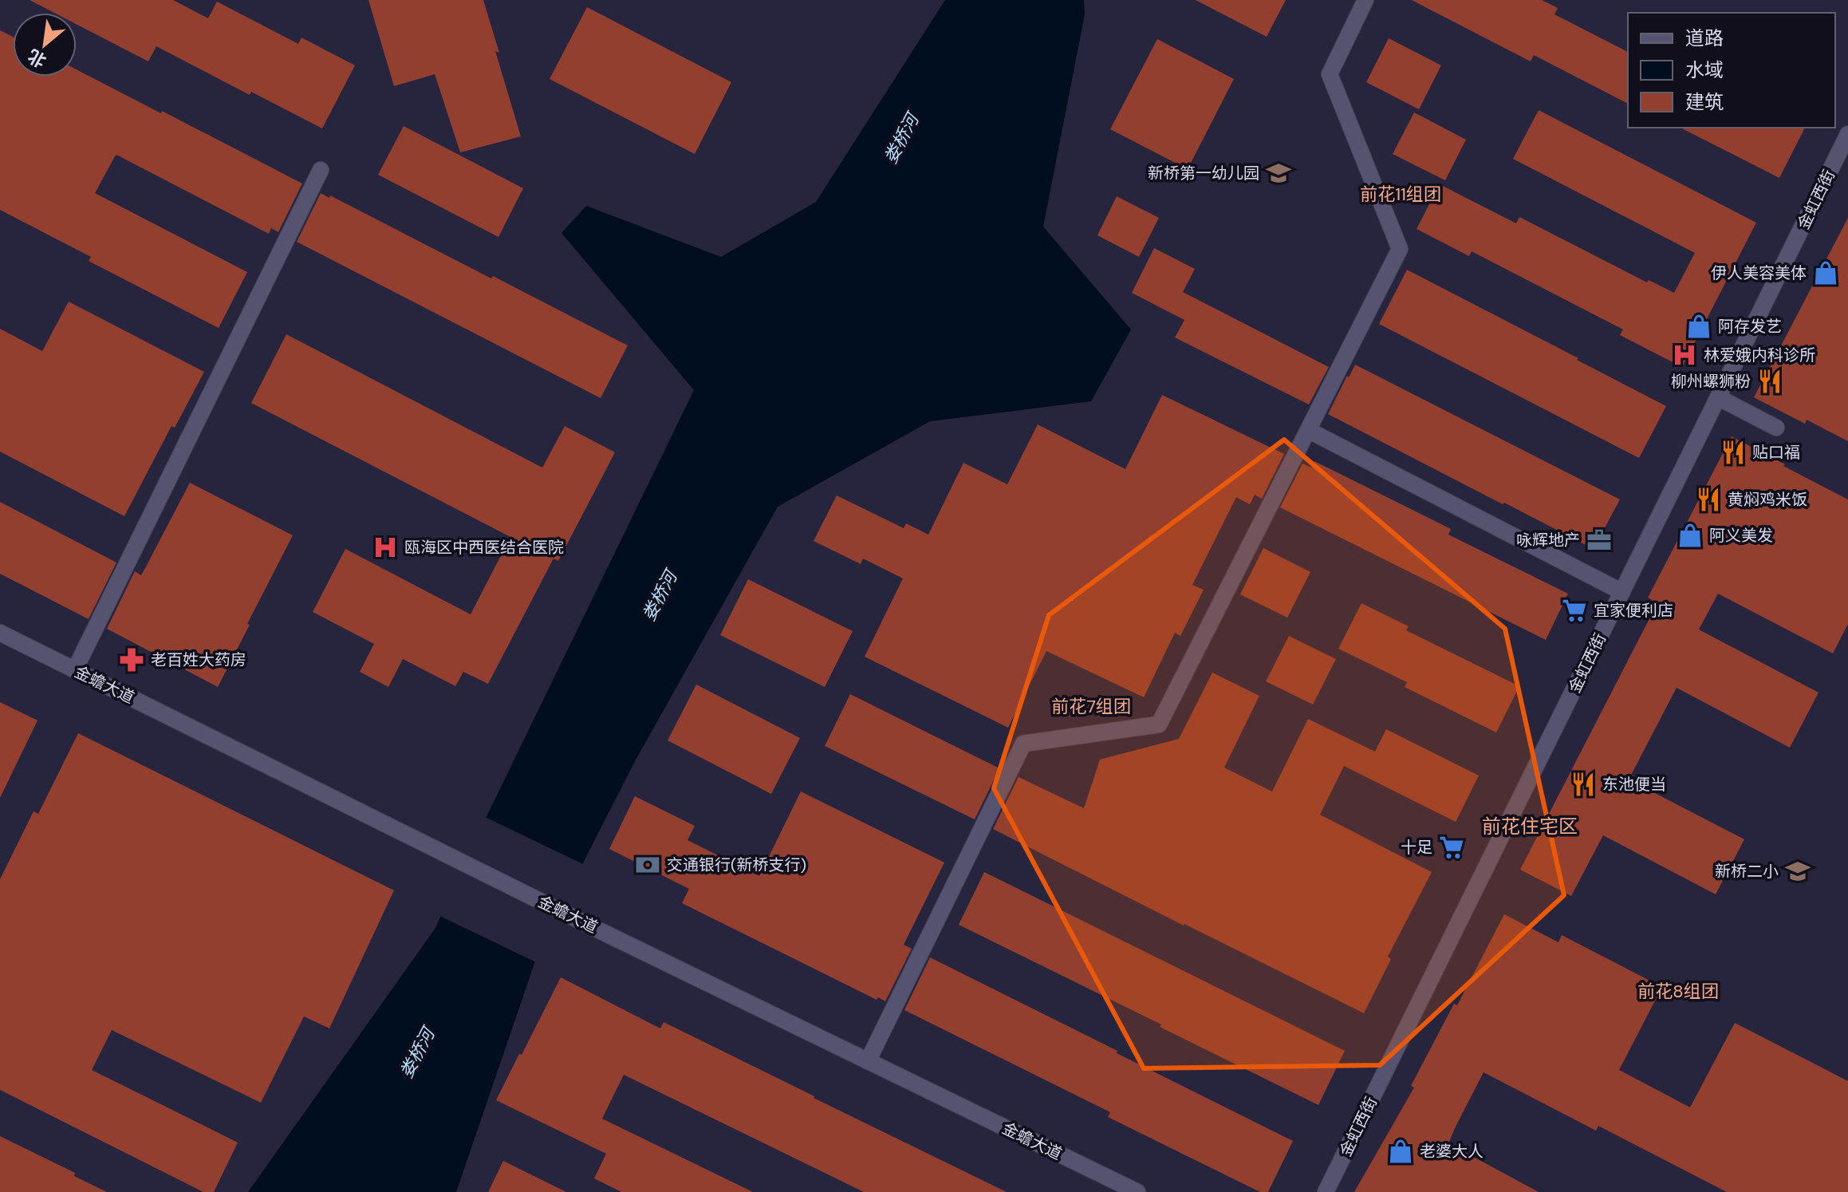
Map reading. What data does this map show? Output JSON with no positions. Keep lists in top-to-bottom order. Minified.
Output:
{"streets":{"street":["金虹西街","金蟾大道"]},"districts":["前花11组团","前花7组团","前花住宅区","前花8组团"],"water":["娄桥河"],"places":{"school or university":["新桥第一幼儿园","新桥二小"],"shop":["伊人美容美体","阿存发艺","阿义美发","老婆大人"],"hospital":["林爱娥内科诊所","瓯海区中西医结合医院"],"restaurant":["柳州螺狮粉","贴口福","黄焖鸡米饭","东池便当"],"office":["咏辉地产"],"supermarket":["宜家便利店","十足"],"pharmacy":["老百姓大药房"],"bank":["交通银行(新桥支行)"]},"legend":["道路","水域","建筑"],"north":"bottom left"}
